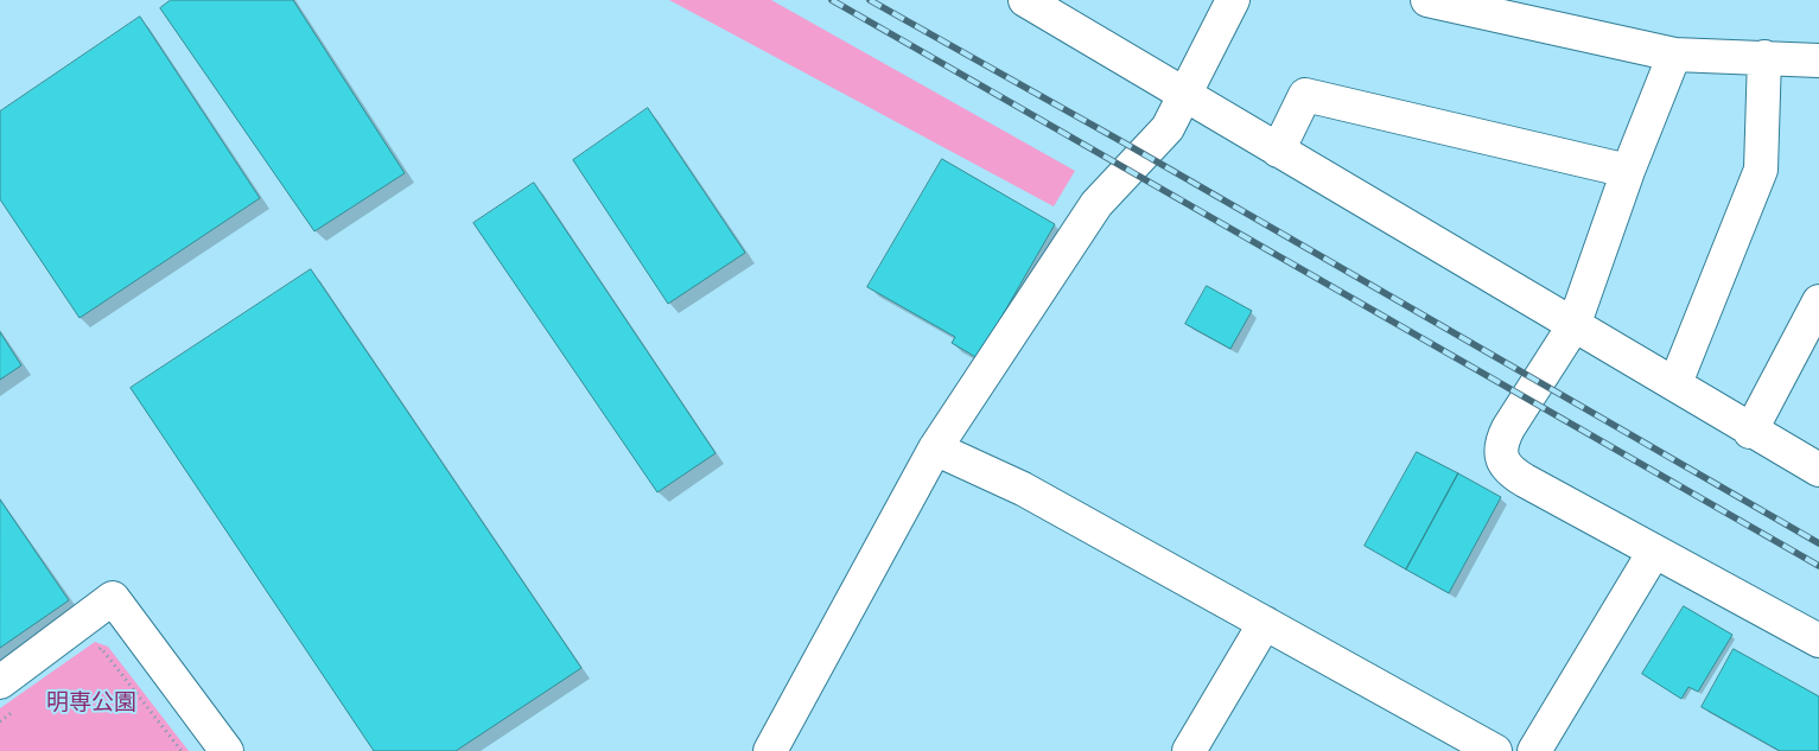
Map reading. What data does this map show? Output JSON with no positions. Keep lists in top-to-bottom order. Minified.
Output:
{"parks":["明専公園"]}
